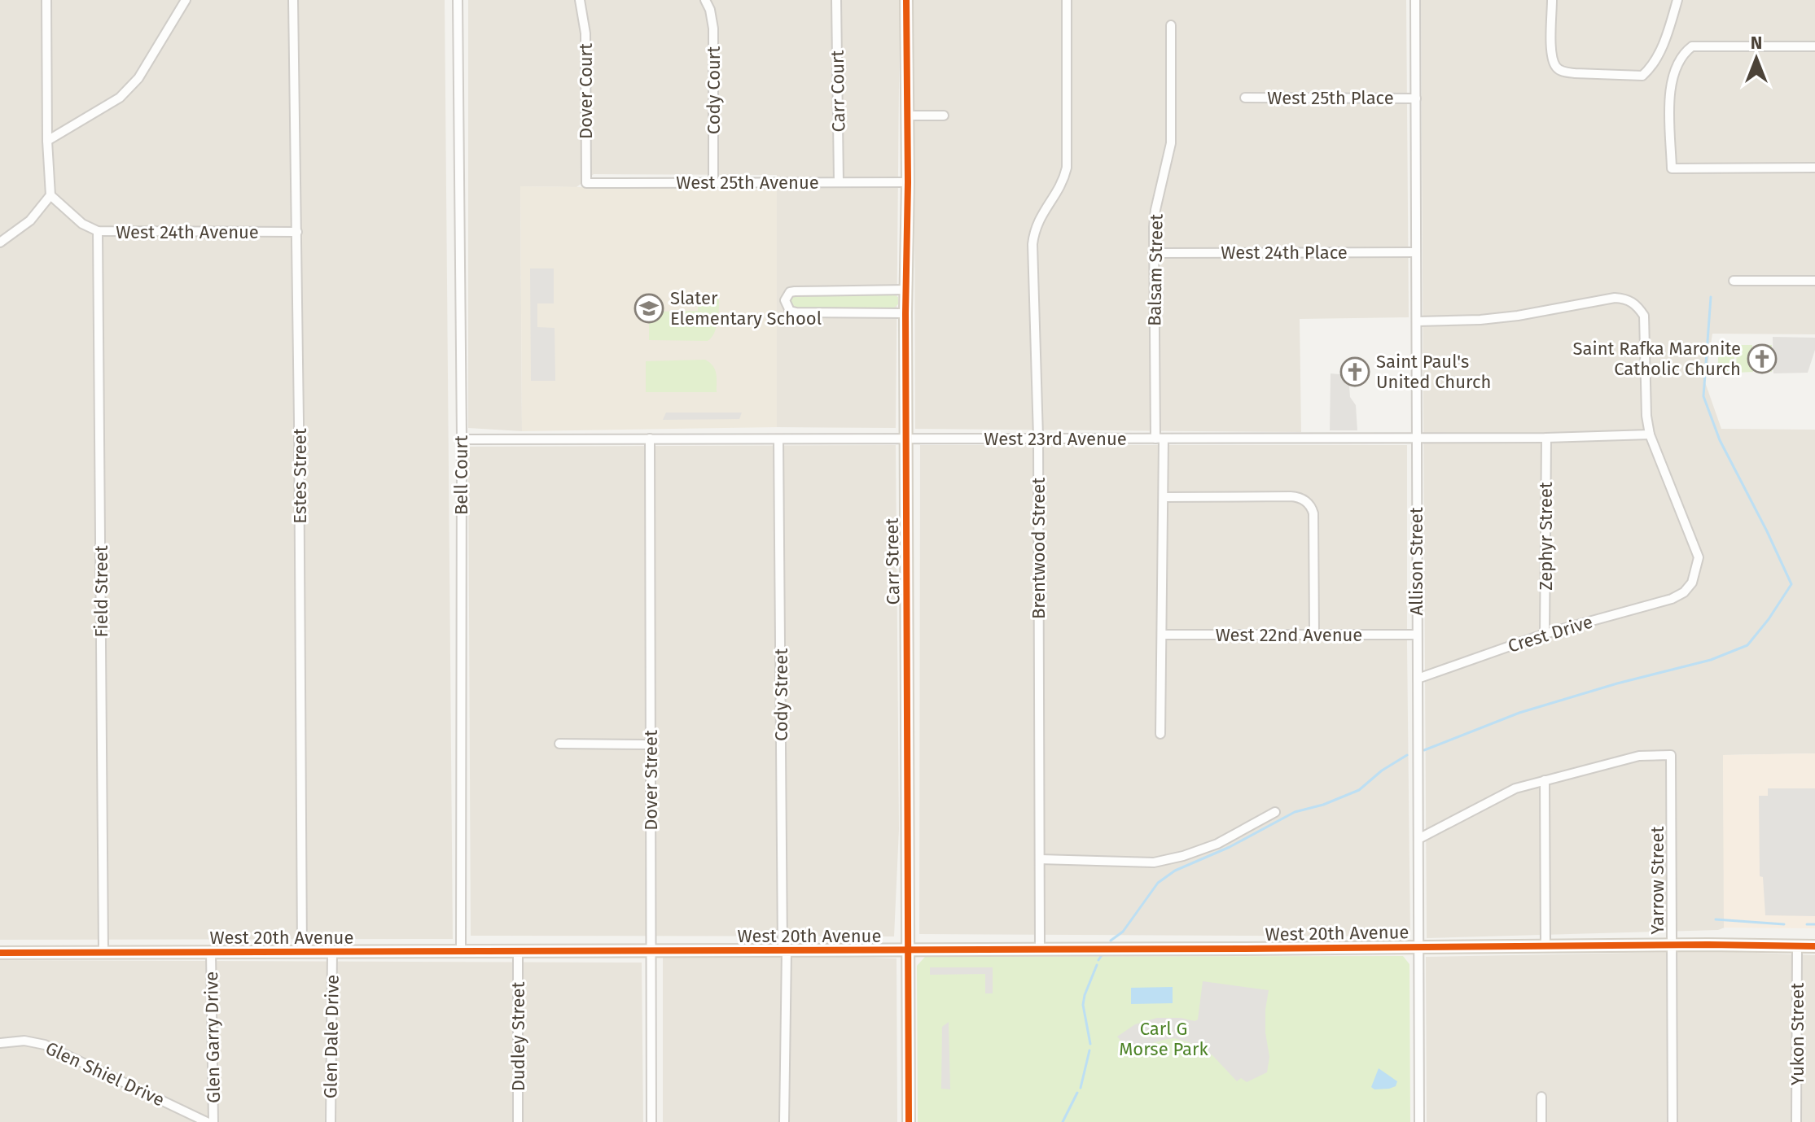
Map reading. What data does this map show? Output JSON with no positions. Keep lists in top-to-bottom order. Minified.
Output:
{"streets":{"street":["Cody Court","Dover Court","Carr Court","West 25th Place","West 25th Avenue","West 24th Avenue","West 24th Place","Balsam Street","West 23rd Avenue","Bell Court","Estes Street","Zephyr Street","Brentwood Street","Carr Street","Allison Street","Field Street","Crest Drive","West 22nd Avenue","Cody Street","Dover Street","Yarrow Street","West 20th Avenue","Yukon Street","Glen Dale Drive","Dudley Street","Glen Garry Drive","Glen Shiel Drive"]},"crossings":[["Cody Court","West 25th Avenue"],["Dover Court","West 25th Avenue"],["Carr Court","West 25th Avenue"],["West 25th Place","Allison Street"],["West 25th Avenue","Carr Street"],["West 24th Avenue","Estes Street"],["West 24th Avenue","Field Street"],["West 24th Place","Balsam Street"],["West 24th Place","Allison Street"],["Balsam Street","West 23rd Avenue"],["Balsam Street","West 22nd Avenue"],["West 23rd Avenue","Bell Court"],["West 23rd Avenue","Zephyr Street"],["West 23rd Avenue","Brentwood Street"],["West 23rd Avenue","Carr Street"],["West 23rd Avenue","Allison Street"],["West 23rd Avenue","Crest Drive"],["West 23rd Avenue","Cody Street"],["West 23rd Avenue","Dover Street"],["Bell Court","West 20th Avenue"],["Estes Street","West 20th Avenue"],["Zephyr Street","Crest Drive"],["Brentwood Street","West 20th Avenue"],["Carr Street","West 20th Avenue"],["Allison Street","Crest Drive"],["Allison Street","West 22nd Avenue"],["Allison Street","West 20th Avenue"],["Field Street","West 20th Avenue"],["Cody Street","West 20th Avenue"],["Dover Street","West 20th Avenue"],["Yarrow Street","West 20th Avenue"],["West 20th Avenue","Yukon Street"],["West 20th Avenue","Glen Dale Drive"],["West 20th Avenue","Dudley Street"],["West 20th Avenue","Glen Garry Drive"]],"parks":["Carl G Morse Park"],"places":{"school or university":["Slater Elementary School"],"church":["Saint Rafka Maronite Catholic Church","Saint Paul's United Church"]},"north":"top"}
